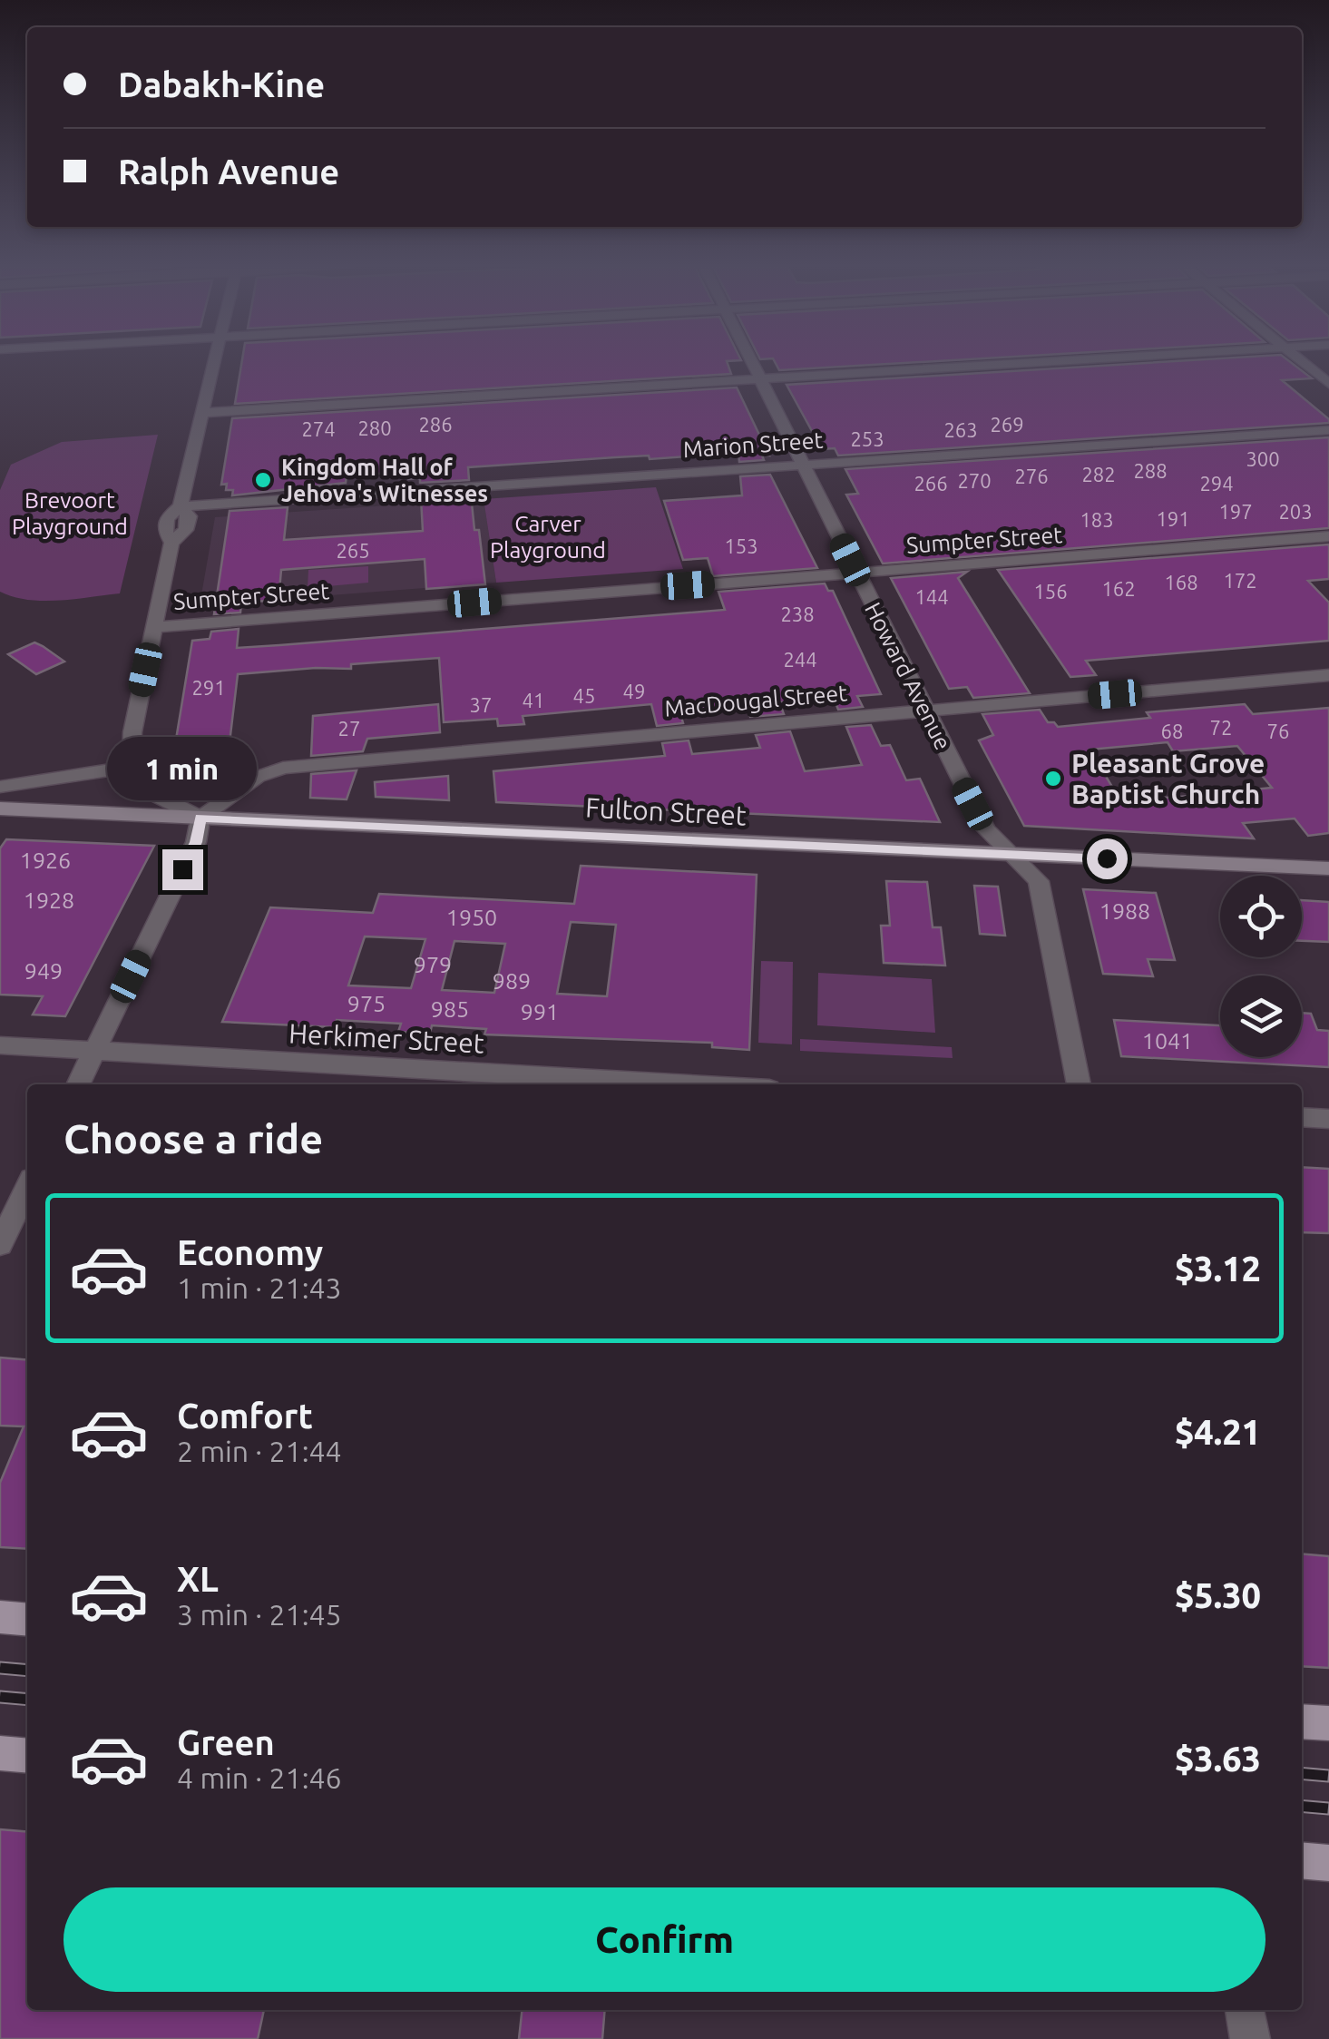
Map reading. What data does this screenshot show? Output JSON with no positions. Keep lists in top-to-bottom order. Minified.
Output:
{"streets":{"main road":["Fulton Street"],"street":["Marion Street","Sumpter Street","Howard Avenue","MacDougal Street","Herkimer Street"]},"crossings":[["Marion Street","Howard Avenue"],["Sumpter Street","Howard Avenue"],["Howard Avenue","MacDougal Street"],["Howard Avenue","Fulton Street"],["MacDougal Street","Fulton Street"]],"parks":["Brevoort Playground","Carver Playground"],"places":["Kingdom Hall of Jehova's Witnesses","Pleasant Grove Baptist Church"],"house_numbers":["286","269","280","274","263","253","300","288","282","276","270","266","294","197","203","191","183","153","265","172","168","162","156","144","238","244","291","49","45","41","37","72","27","68","76","1926","1928","1988","1950","979","949","989","975","985","991","1041"],"page":{"banner":["Dabakh-Kine","Ralph Avenue"],"bubble":"1 min","heading":"Choose a ride","list":[{"name":"Economy","note":"1 min · 21:43","value":"$3.12"},{"name":"Comfort","note":"2 min · 21:44","value":"$4.21"},{"name":"XL","note":"3 min · 21:45","value":"$5.30"},{"name":"Green","note":"4 min · 21:46","value":"$3.63"}],"buttons":"Confirm"}}
